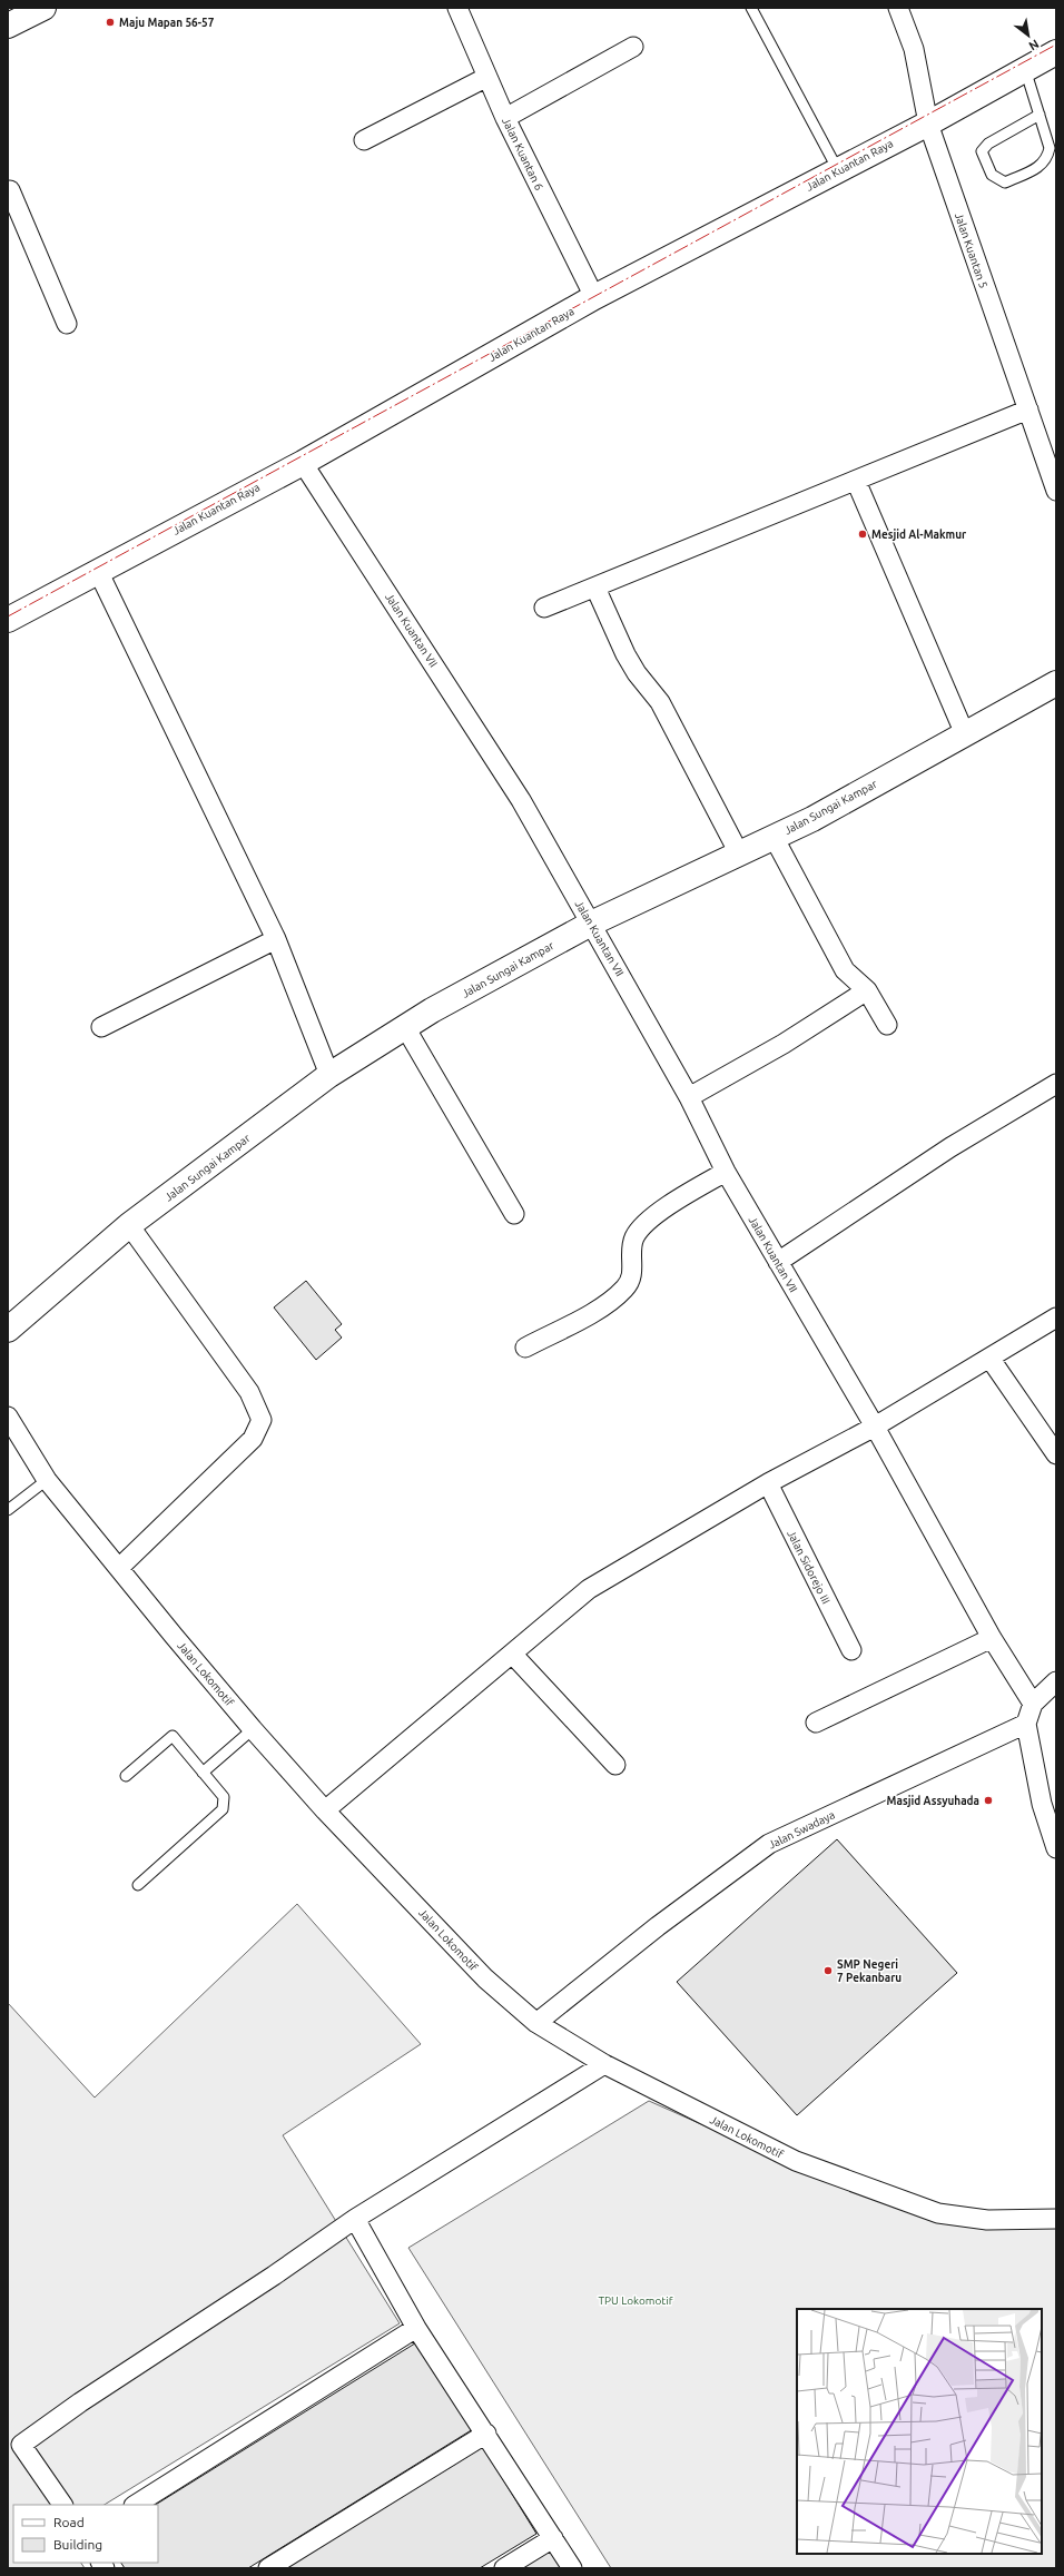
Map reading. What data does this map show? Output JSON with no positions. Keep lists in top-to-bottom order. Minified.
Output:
{"streets":{"street":["Jalan Kuantan 6","Jalan Kuantan Raya","Jalan Kuantan 5","Jalan Kuantan VII","Jalan Sungai Kampar","Jalan Sidorejo III","Jalan Lokomotif","Jalan Swadaya"]},"crossings":[["Jalan Kuantan 6","Jalan Kuantan Raya"],["Jalan Kuantan Raya","Jalan Kuantan 5"],["Jalan Kuantan Raya","Jalan Kuantan VII"],["Jalan Kuantan VII","Jalan Sungai Kampar"],["Jalan Lokomotif","Jalan Swadaya"]],"parks":["TPU Lokomotif"],"places":["Maju Mapan 56-57","Mesjid Al-Makmur","Masjid Assyuhada","SMP Negeri 7 Pekanbaru"],"legend":["Road","Building"],"north":"bottom right"}
